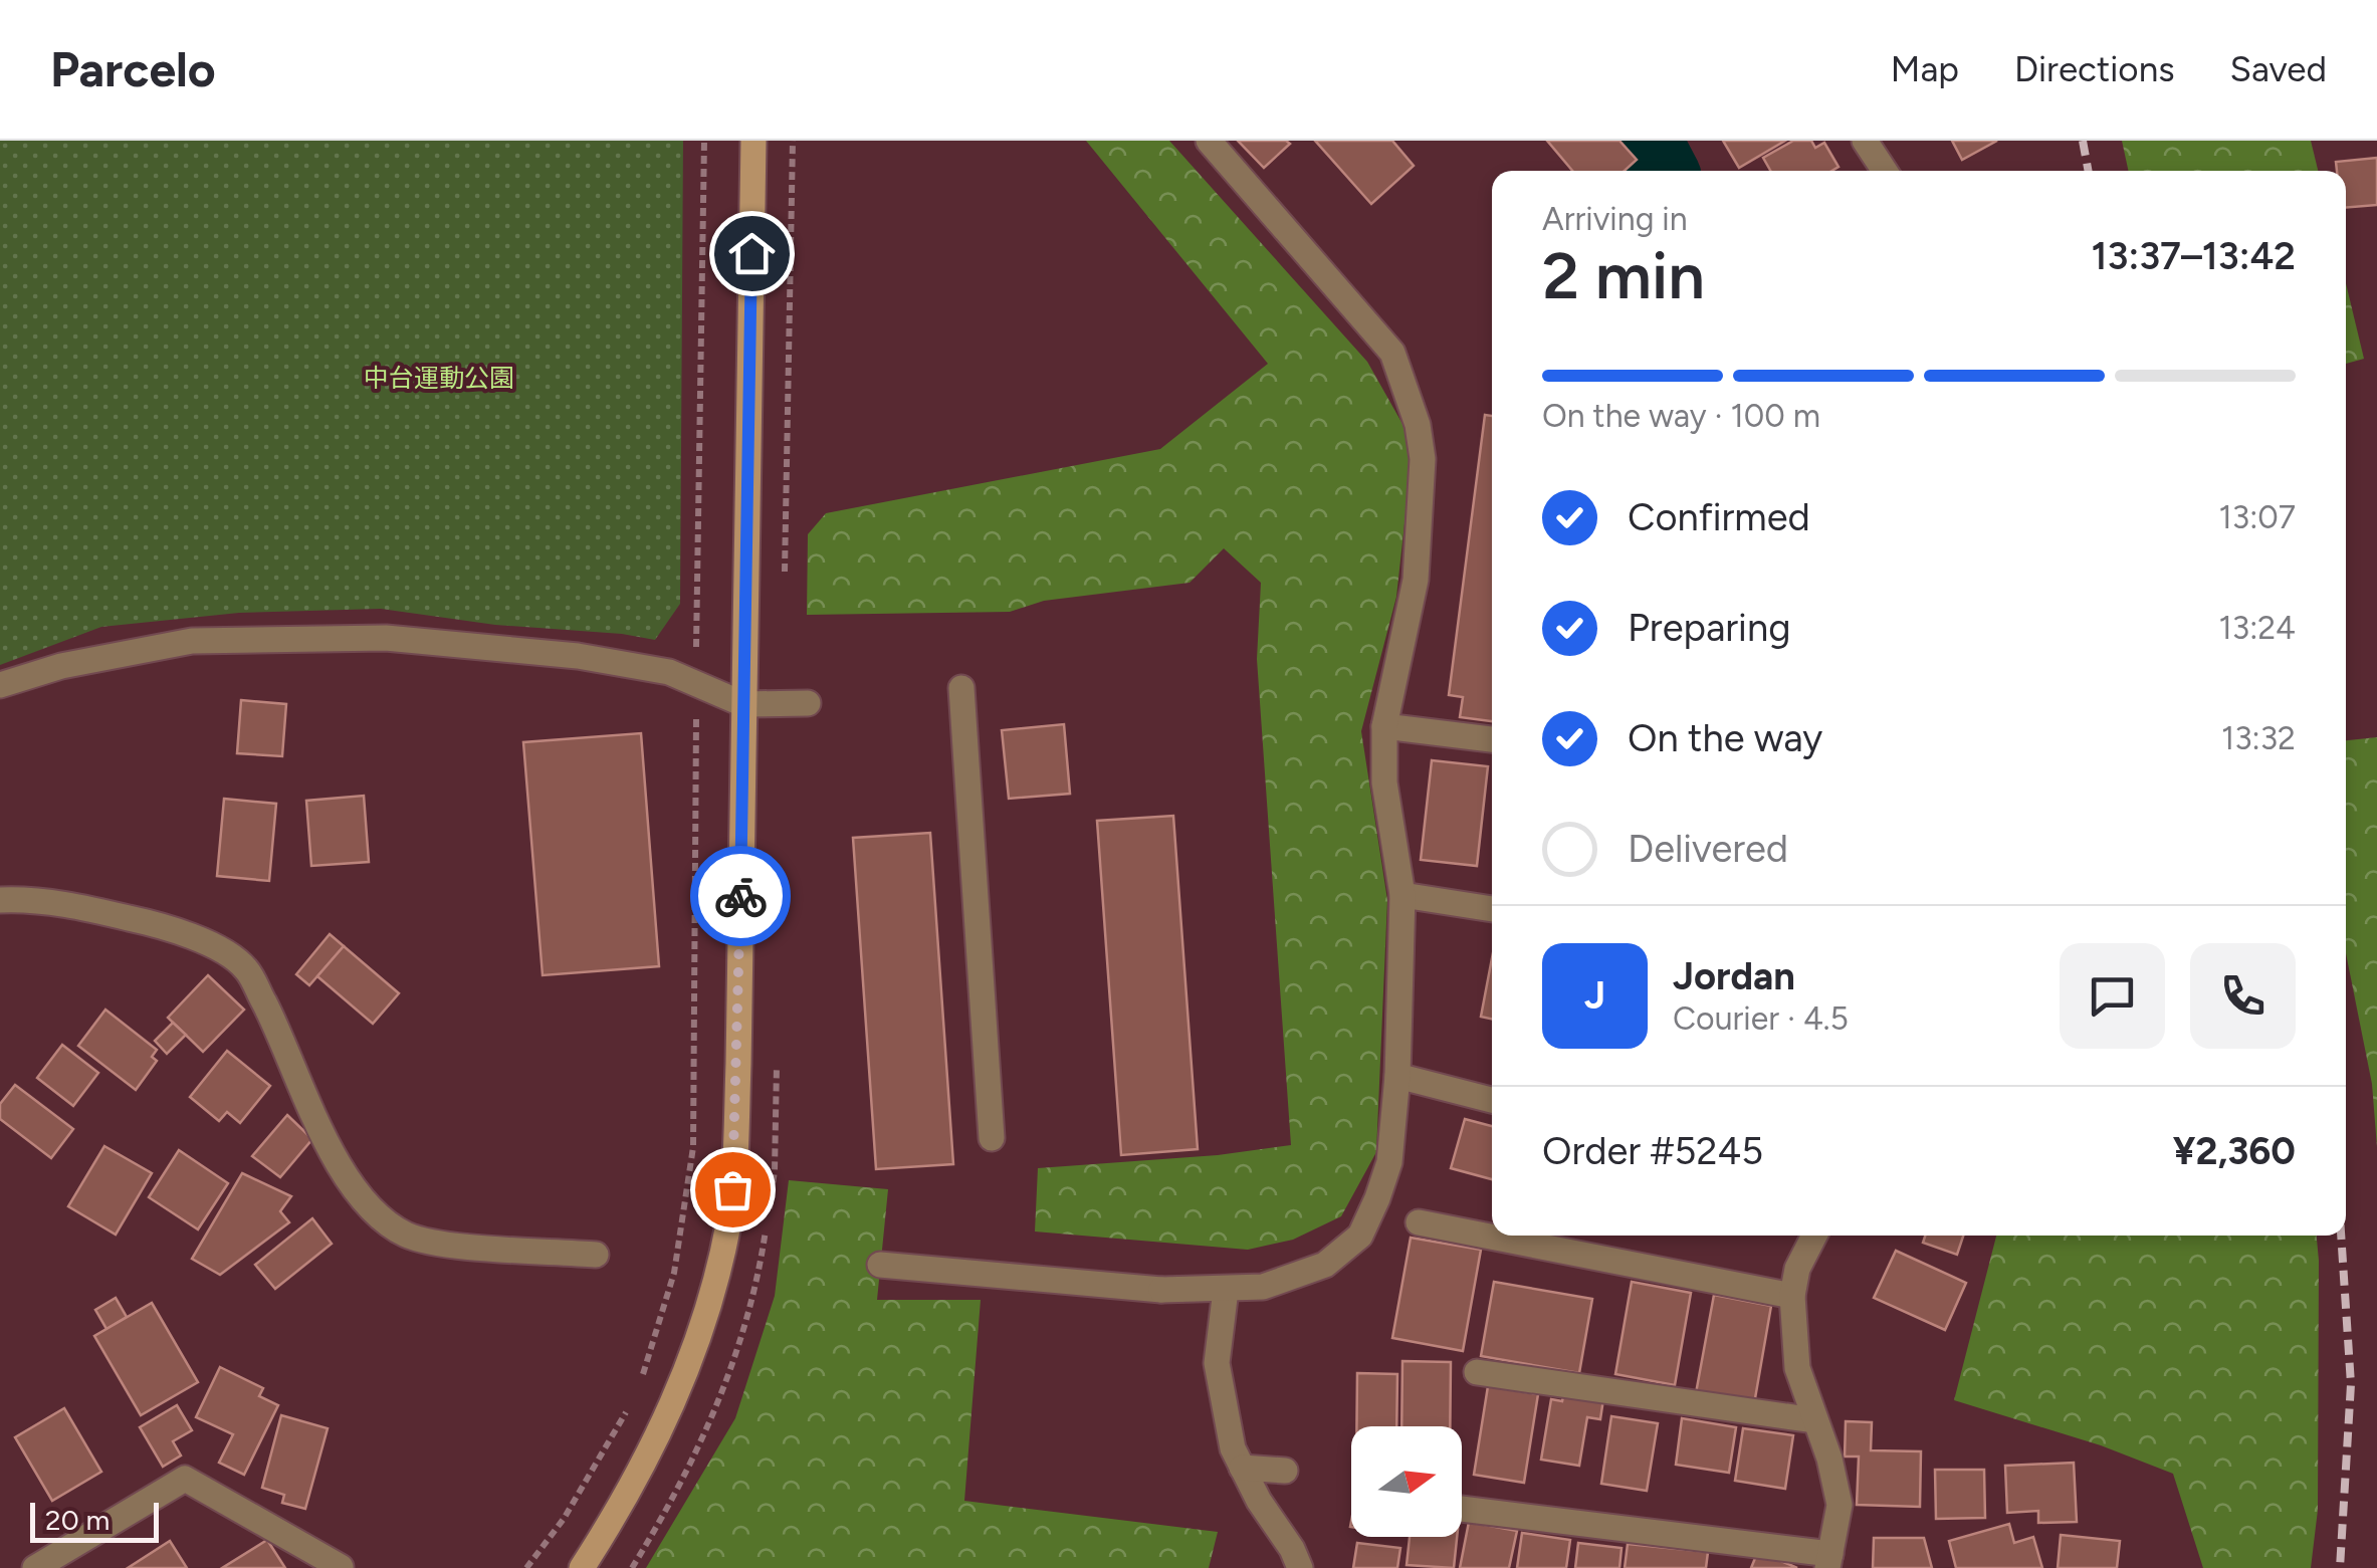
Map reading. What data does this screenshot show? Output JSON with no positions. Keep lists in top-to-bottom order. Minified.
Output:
{"parks":["中台運動公園"],"scale_bar":"20 m","north":"right","page":{"header":"Parcelo","nav":["Map","Directions","Saved"],"heading":["2 min","Arriving in","13:37–13:42"],"panel":["Jordan","Courier · 4.5","Order #5245","¥2,360"],"bar":"On the way · 100 m","list":[["Confirmed","13:07"],["Preparing","13:24"],["On the way","13:32"],"Delivered"],"round":"J","scale":"20 m"}}
